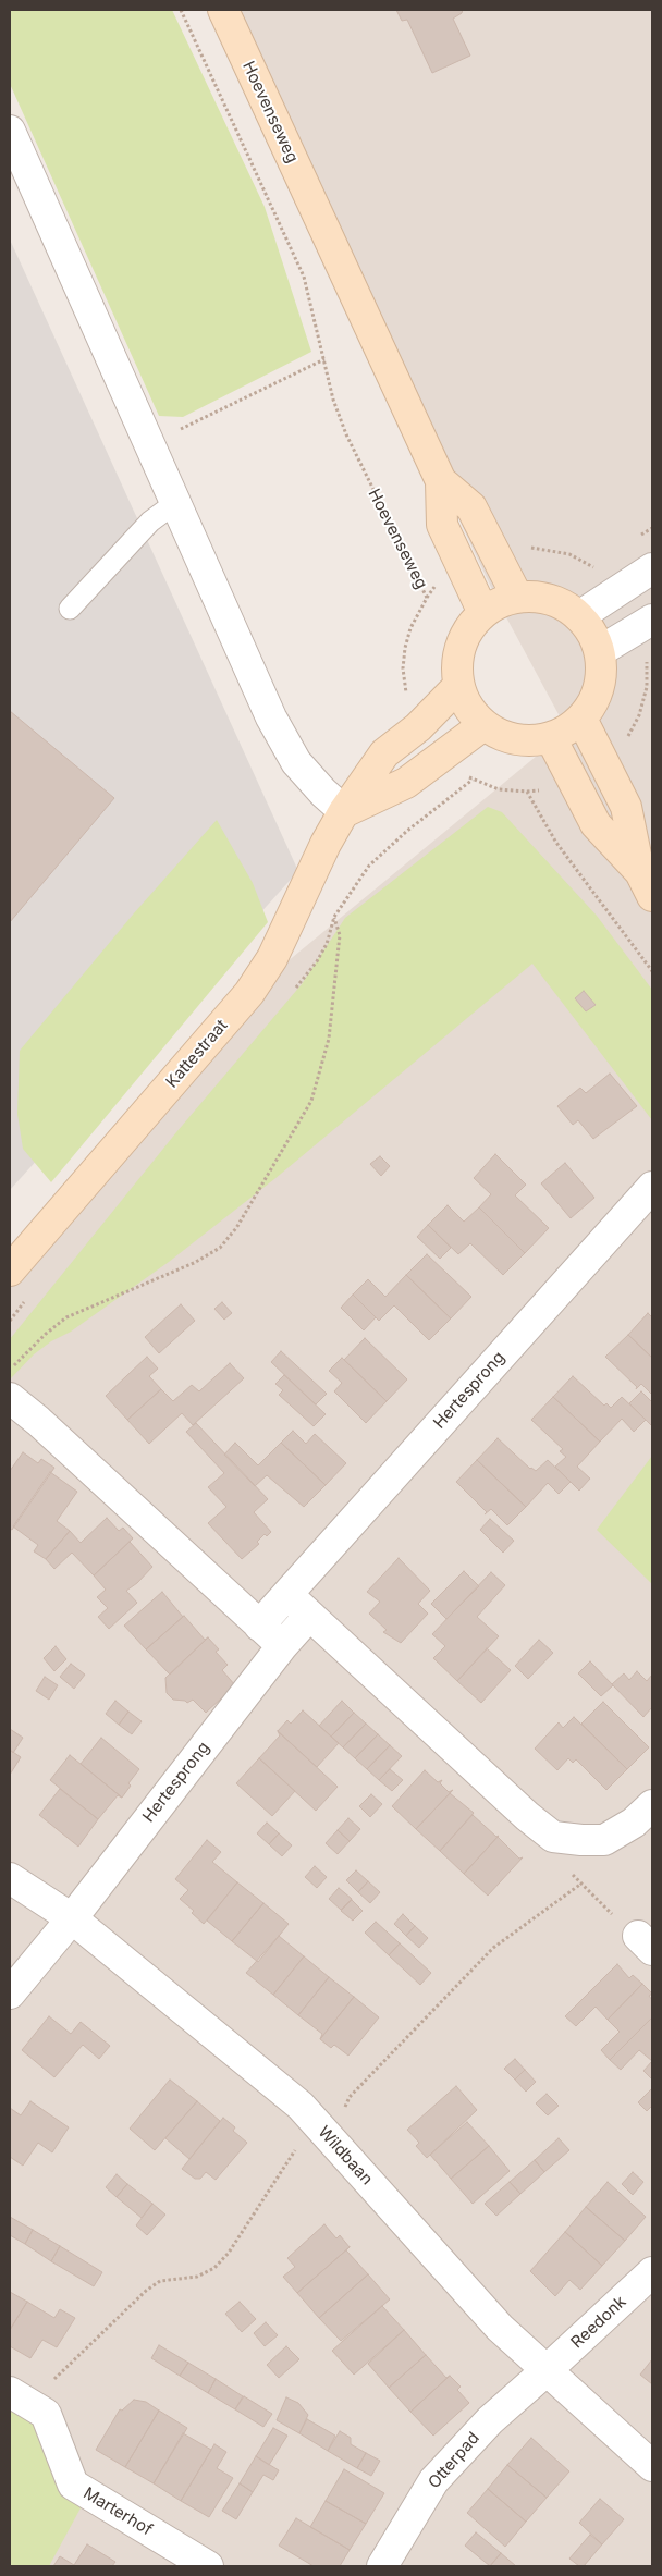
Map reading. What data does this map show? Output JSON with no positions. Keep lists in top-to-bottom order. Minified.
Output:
{"streets":{"main road":["Hoevenseweg","Kattestraat"],"street":["Hertesprong","Wildbaan","Reedonk","Otterpad","Marterhof"]},"crossings":[["Hoevenseweg","Kattestraat"],["Hertesprong","Wildbaan"],["Wildbaan","Reedonk"],["Wildbaan","Otterpad"],["Reedonk","Otterpad"]]}
